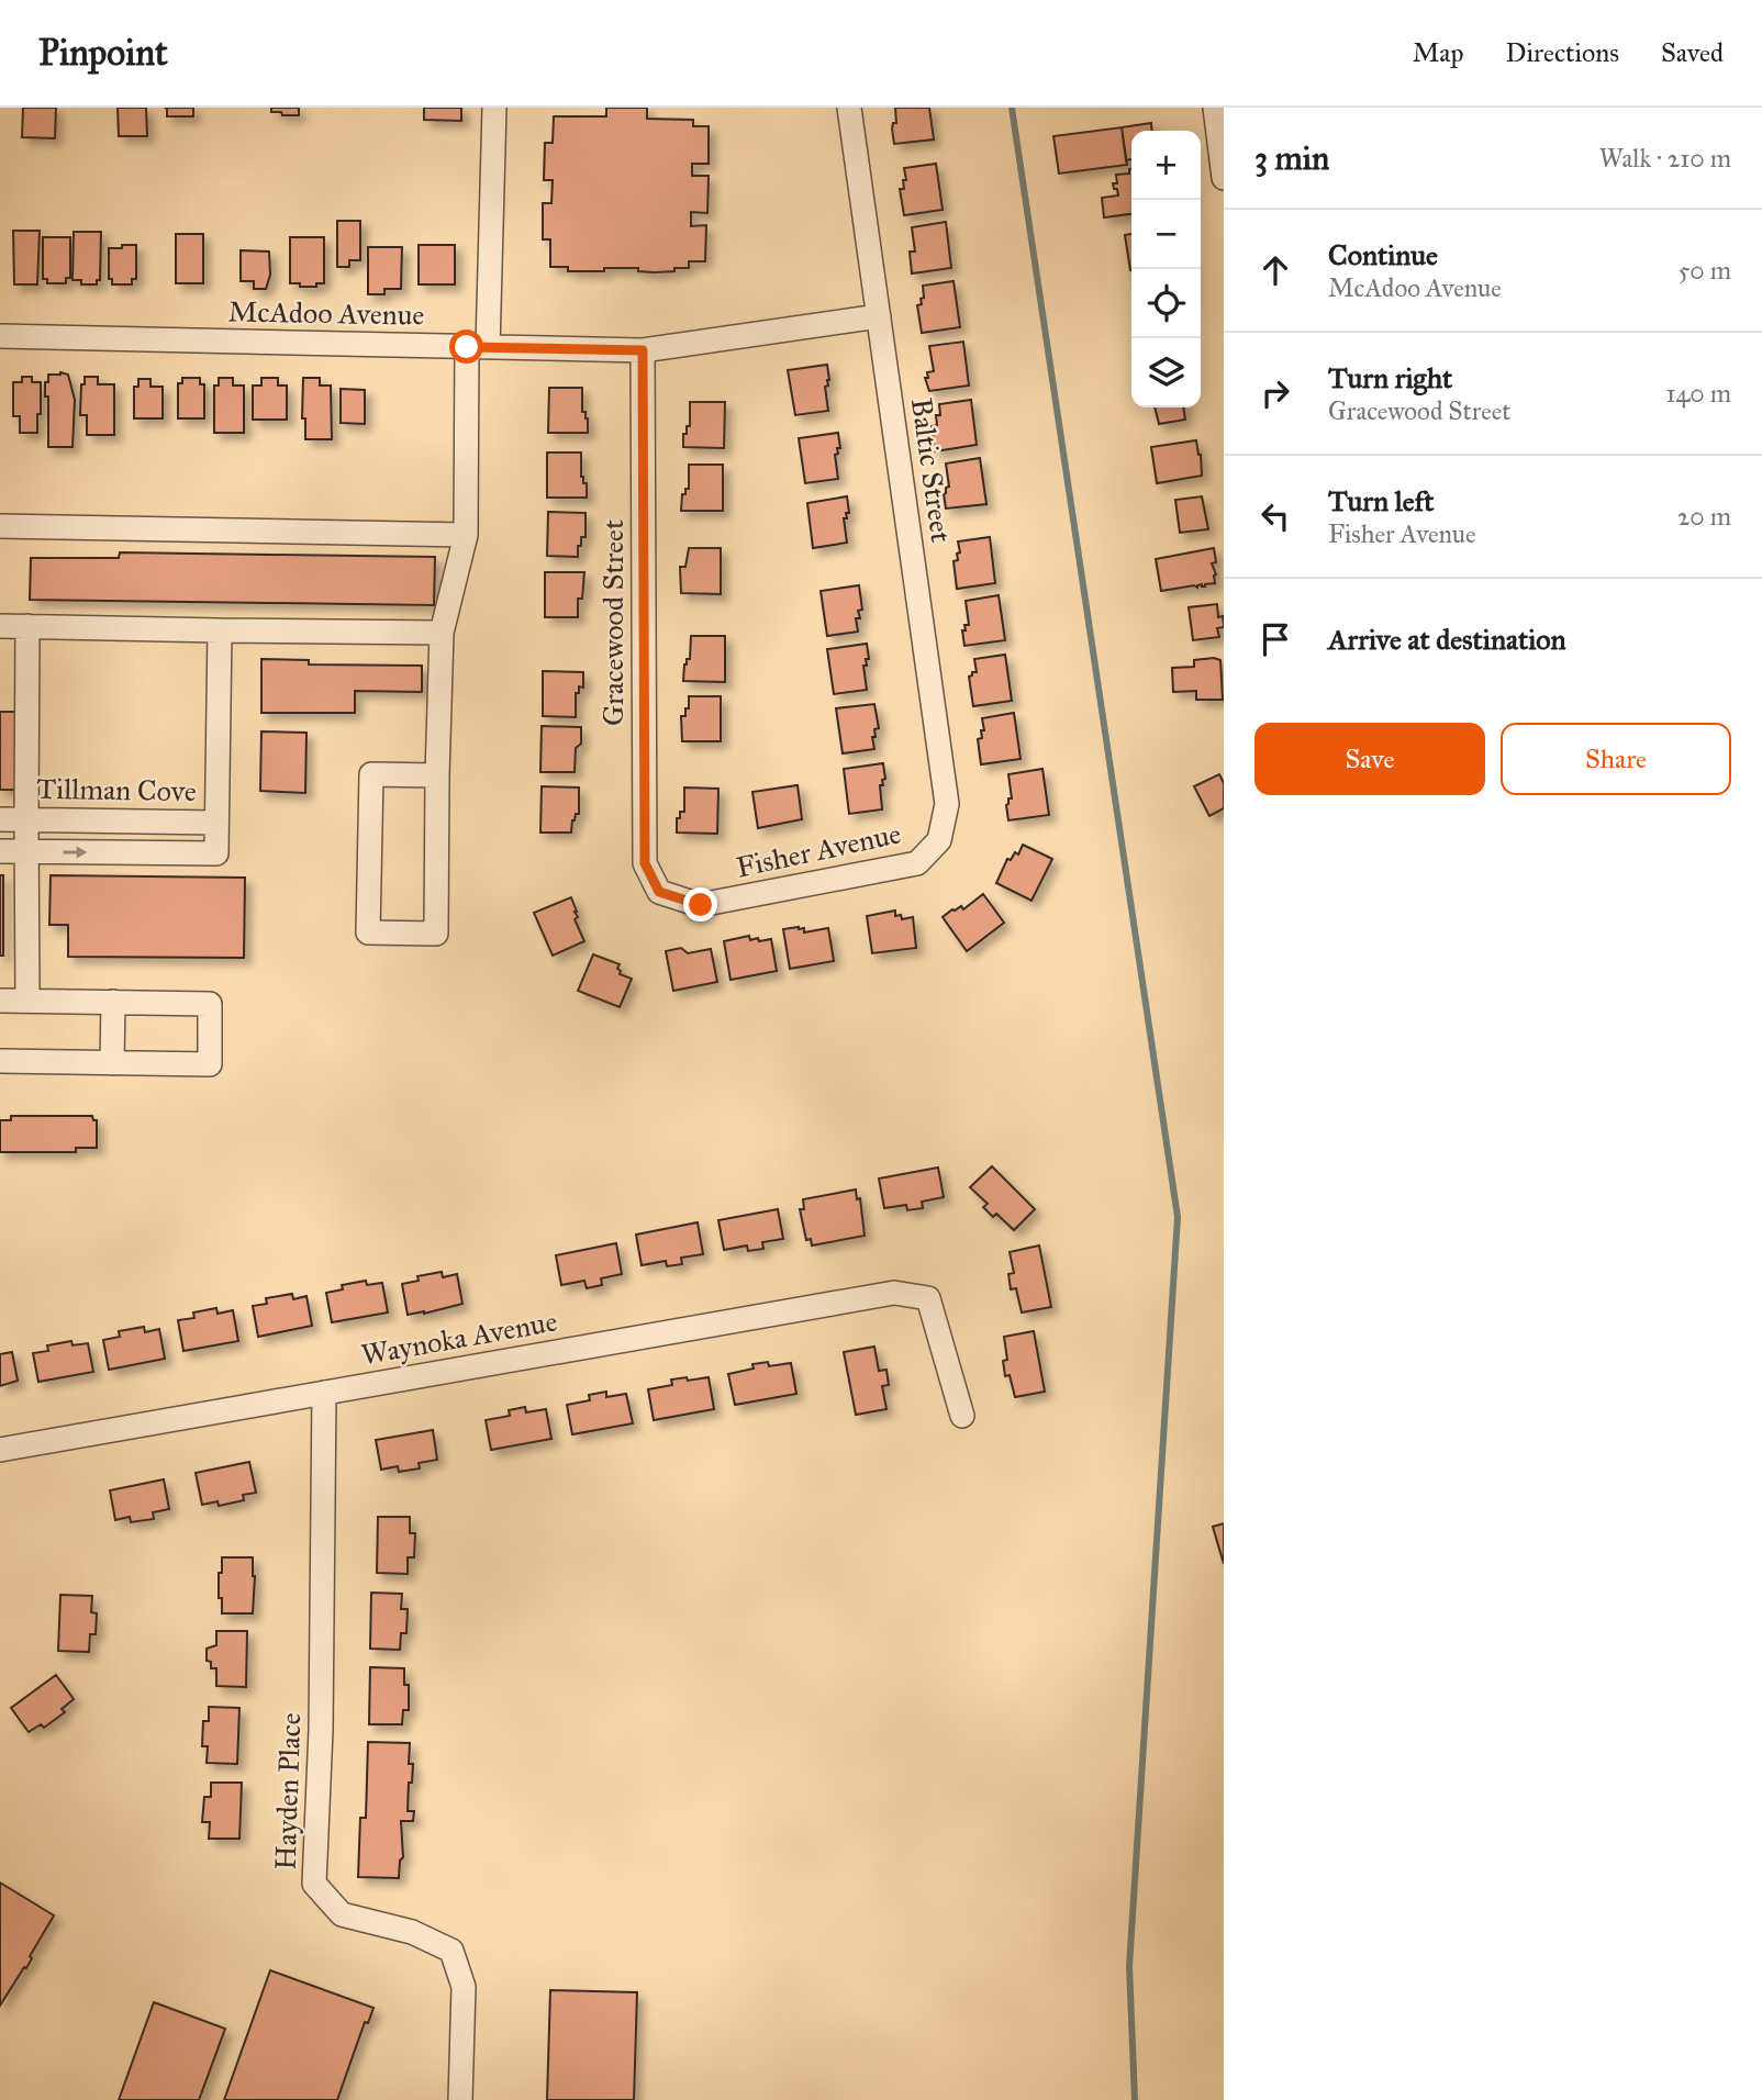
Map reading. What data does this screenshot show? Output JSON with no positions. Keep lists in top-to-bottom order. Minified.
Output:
{"streets":{"street":["McAdoo Avenue","Baltic Street","Gracewood Street","Tillman Cove","Fisher Avenue","Waynoka Avenue","Hayden Place"]},"crossings":[["McAdoo Avenue","Baltic Street"],["McAdoo Avenue","Gracewood Street"],["Baltic Street","Fisher Avenue"],["Gracewood Street","Fisher Avenue"],["Waynoka Avenue","Hayden Place"]],"page":{"header":"Pinpoint","nav":["Map","Directions","Saved"],"heading":["3 min","Walk · 210 m"],"map_buttons":["+","−"],"list":[["Continue","McAdoo Avenue","50 m"],["Turn right","Gracewood Street","140 m"],["Turn left","Fisher Avenue","20 m"],"Arrive at destination"],"buttons":["Save","Share"]}}
